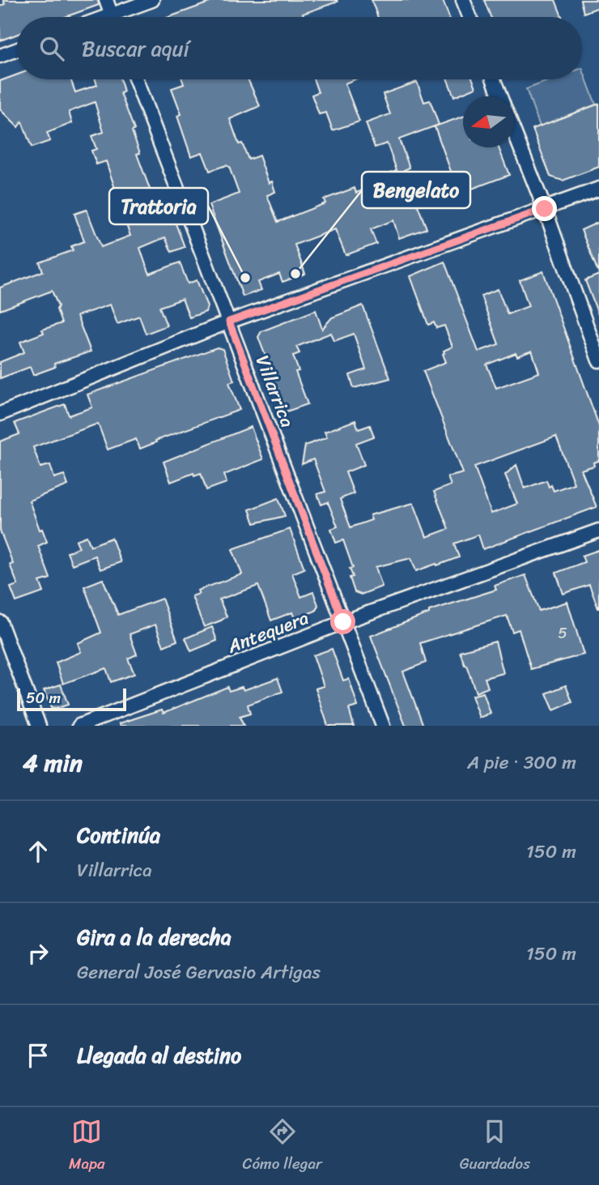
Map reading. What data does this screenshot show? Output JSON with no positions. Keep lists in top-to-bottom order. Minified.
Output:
{"streets":{"street":["Villarrica","Antequera"]},"crossings":[["Villarrica","Antequera"]],"places":["Bengelato","Trattoria"],"house_numbers":["5"],"scale_bar":"50 m","north":"left","page":{"search":"Buscar aquí","scale":"50 m","heading":["4 min","A pie · 300 m"],"list":[["Continúa","Villarrica","150 m"],["Gira a la derecha","General José Gervasio Artigas","150 m"],"Llegada al destino"],"nav":["Mapa","Cómo llegar","Guardados"]}}
